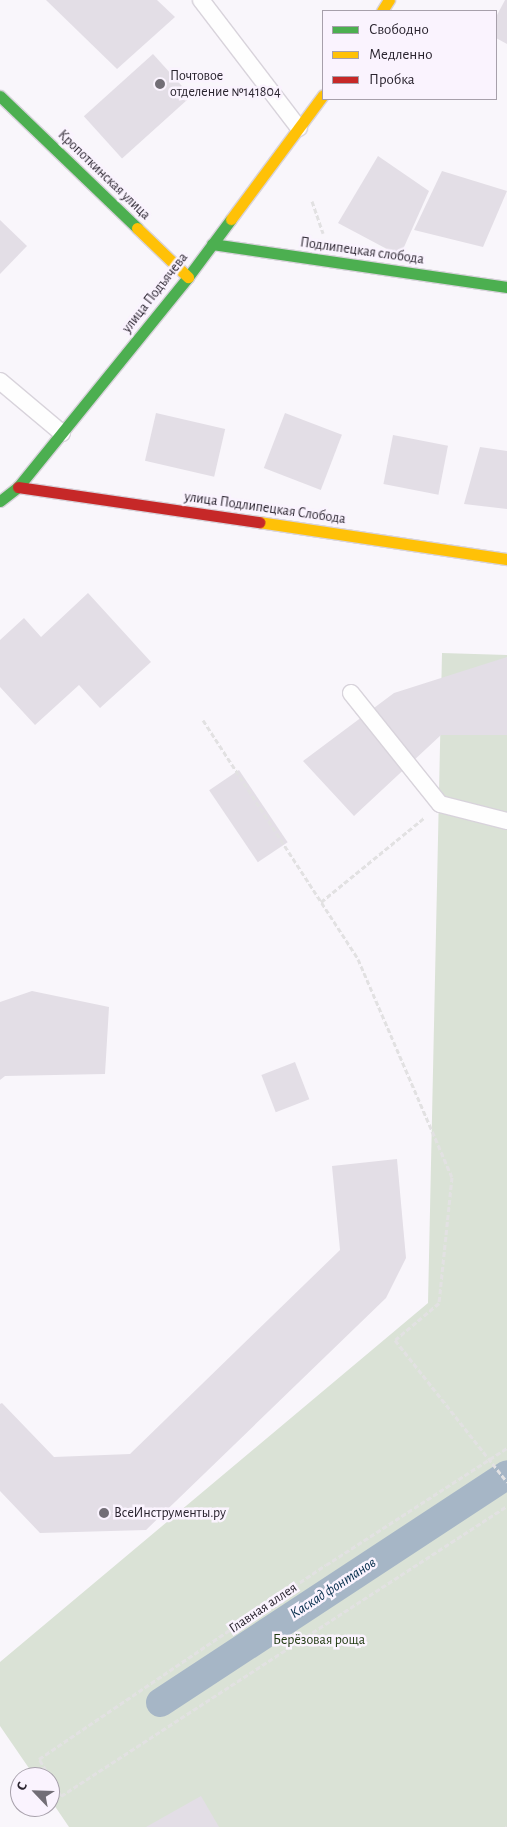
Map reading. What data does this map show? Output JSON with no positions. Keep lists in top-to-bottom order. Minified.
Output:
{"streets":{"street":["Кропоткинская улица","Подлипецкая слобода","улица Подъячева","улица Подлипецкая Слобода"],"path":["Главная аллея"]},"crossings":[["Кропоткинская улица","улица Подъячева"],["Подлипецкая слобода","улица Подъячева"],["улица Подъячева","улица Подлипецкая Слобода"]],"water":["Каскад фонтанов"],"parks":["Берёзовая роща"],"places":["Почтовое отделение №141804","ВсеИнструменты.ру"],"legend":["Свободно","Медленно","Пробка"],"north":"top left"}
